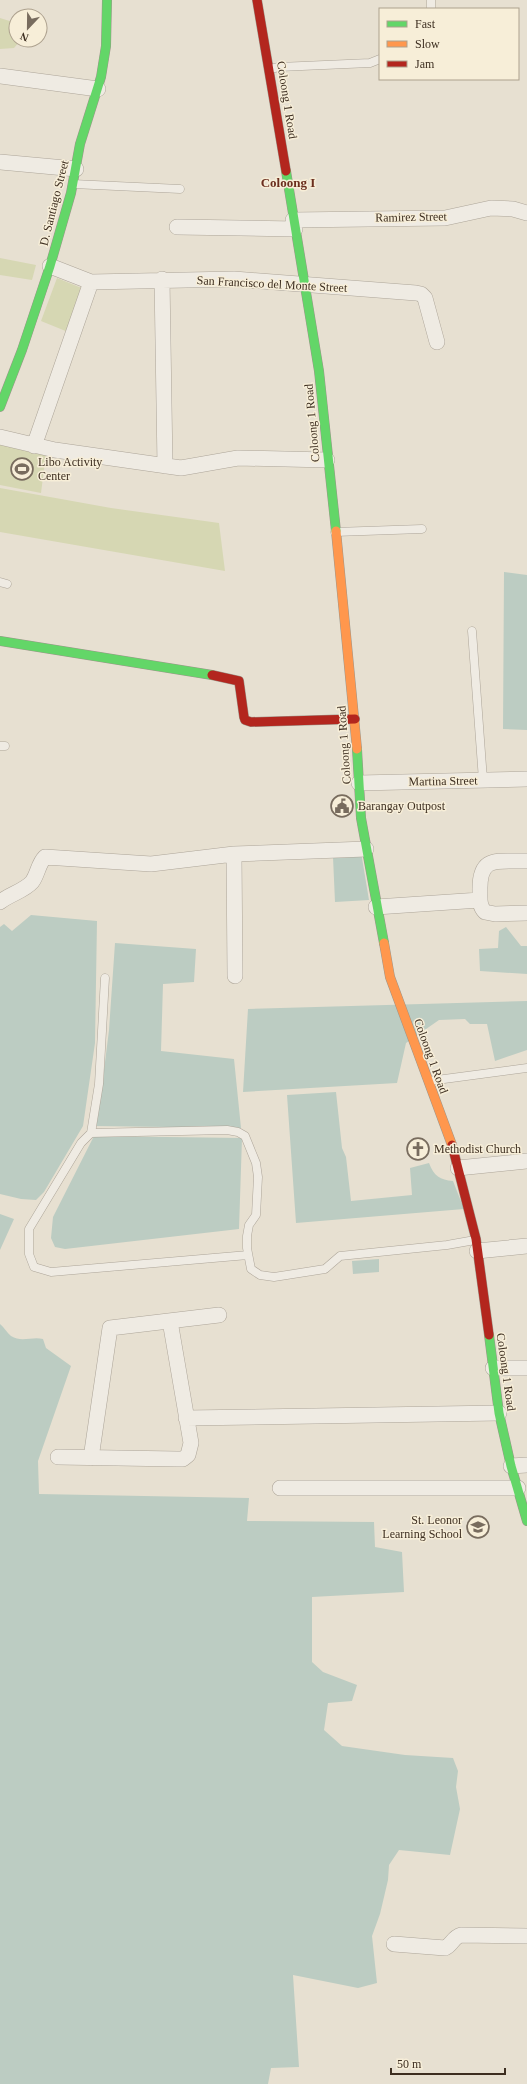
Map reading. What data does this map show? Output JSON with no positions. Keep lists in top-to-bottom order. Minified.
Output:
{"streets":{"street":["Coloong 1 Road","D. Santiago Street","Ramirez Street","San Francisco del Monte Street","Martina Street"]},"crossings":[["Coloong 1 Road","Ramirez Street"],["Coloong 1 Road","San Francisco del Monte Street"],["Coloong 1 Road","Martina Street"],["D. Santiago Street","San Francisco del Monte Street"]],"districts":["Coloong I"],"places":{"sports":["Libo Activity Center"],"public building":["Barangay Outpost"],"church":["Methodist Church"],"school or university":["St. Leonor Learning School"]},"legend":["Fast","Slow","Jam"],"scale_bar":"50 m","north":"bottom"}
